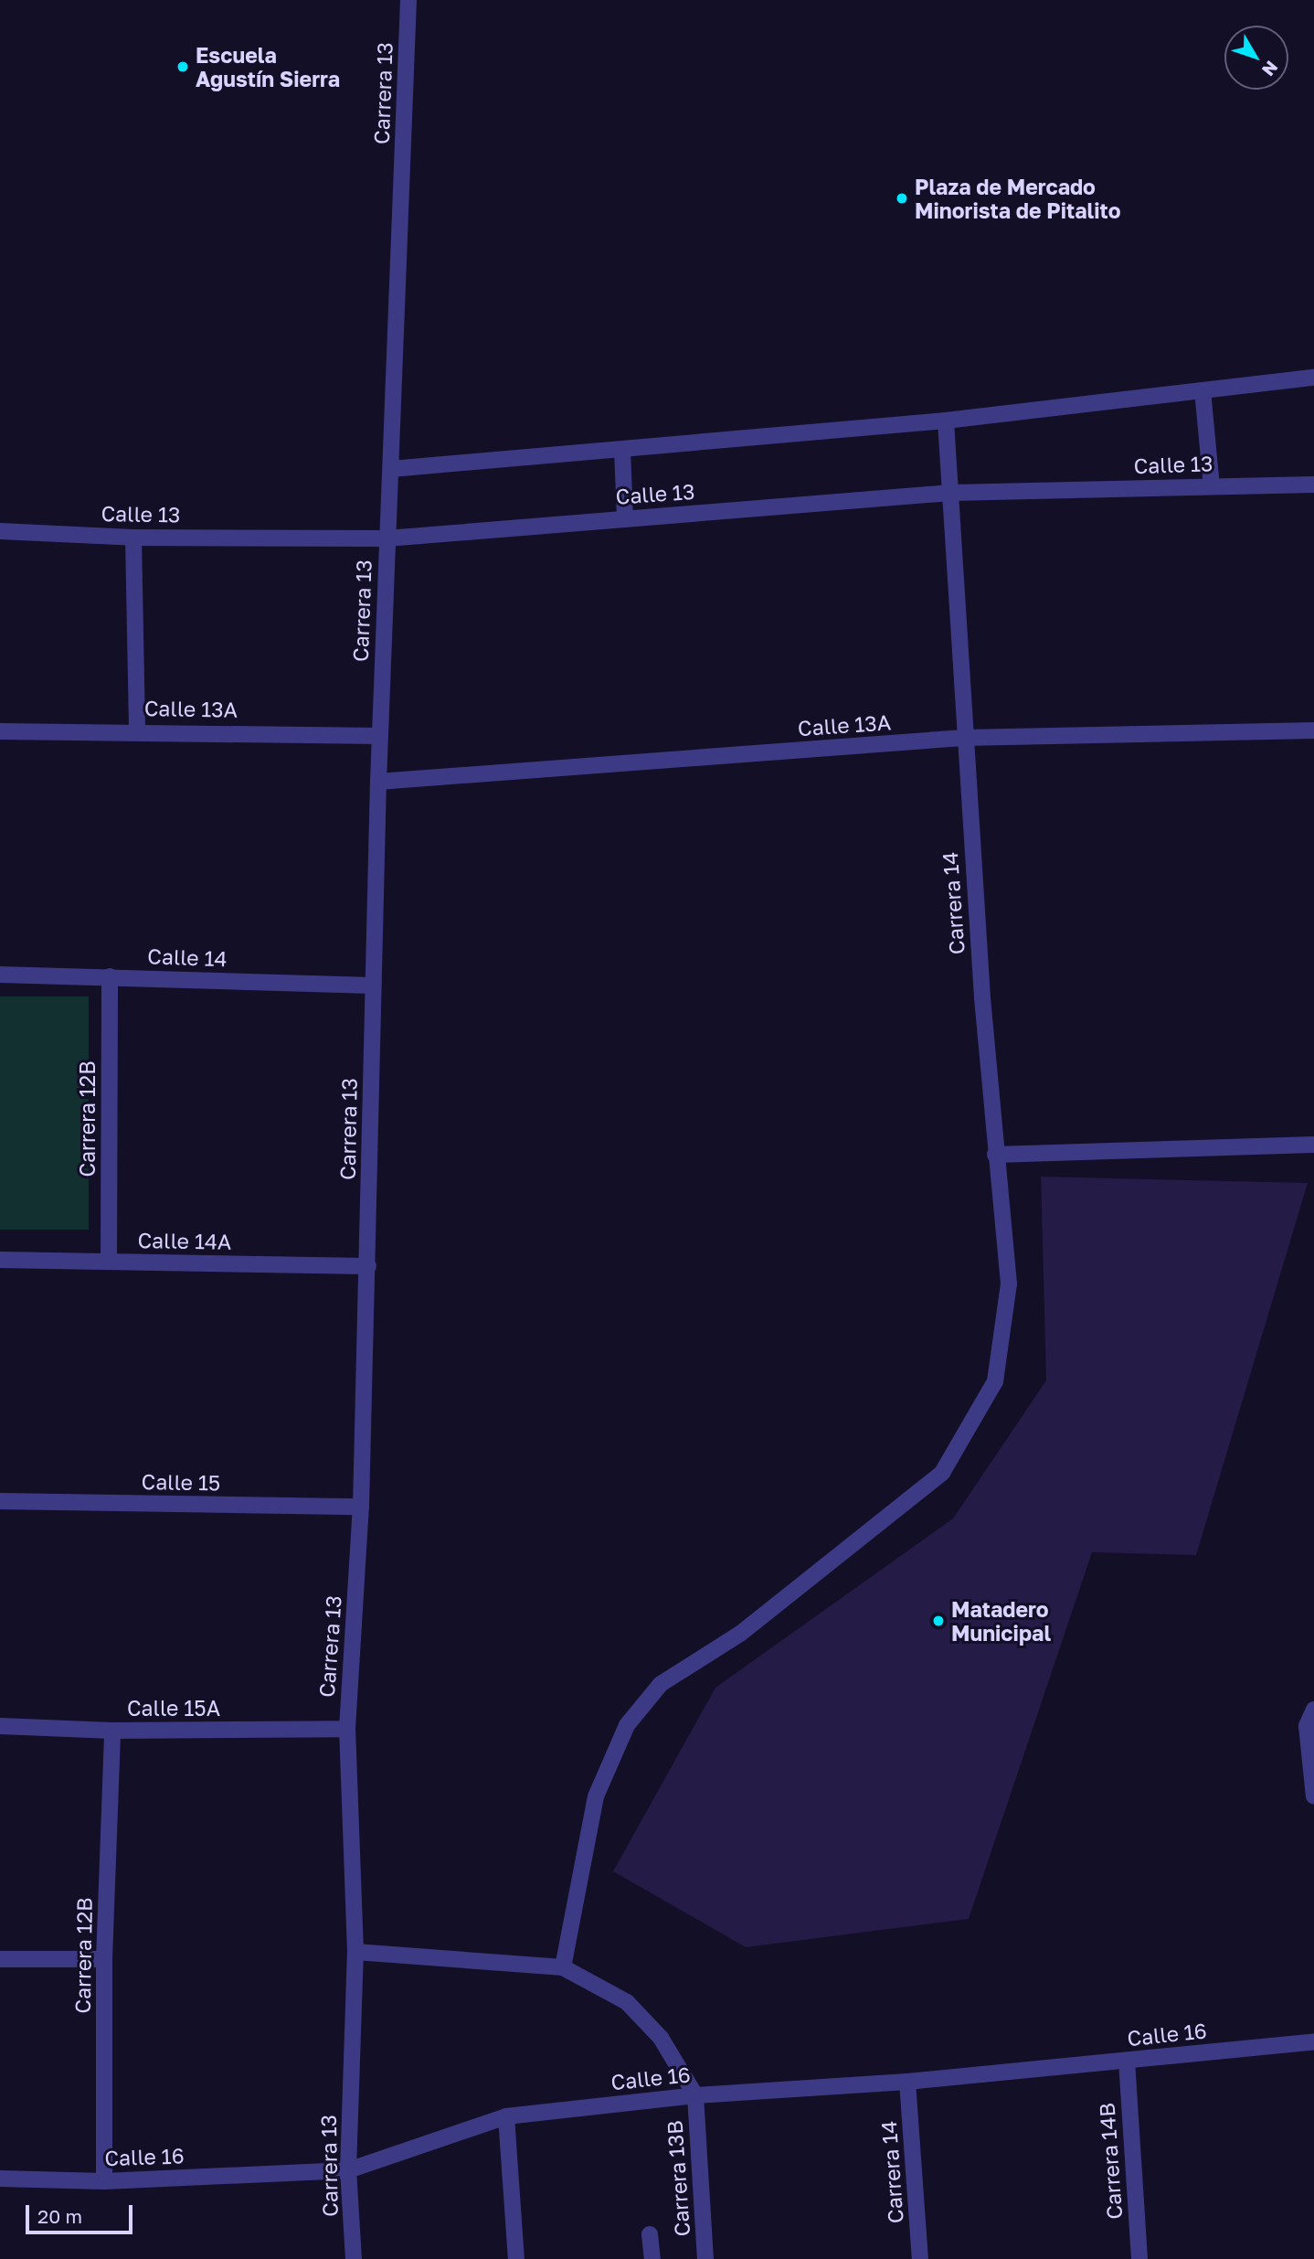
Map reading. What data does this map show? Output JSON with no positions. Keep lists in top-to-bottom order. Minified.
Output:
{"streets":{"street":["Carrera 13","Calle 13","Calle 13A","Carrera 14","Calle 14","Carrera 12B","Calle 14A","Calle 15","Calle 15A","Calle 16","Carrera 14B","Carrera 13B"]},"crossings":[["Carrera 13","Calle 13"],["Carrera 13","Calle 13A"],["Carrera 13","Calle 14"],["Carrera 13","Calle 14A"],["Carrera 13","Calle 15"],["Carrera 13","Calle 15A"],["Carrera 13","Calle 16"],["Calle 13","Carrera 14"],["Calle 13A","Carrera 14"],["Carrera 14","Calle 16"],["Calle 14","Carrera 12B"],["Carrera 12B","Calle 14A"],["Carrera 12B","Calle 15A"],["Carrera 12B","Calle 16"],["Calle 16","Carrera 14B"],["Calle 16","Carrera 13B"]],"places":["Escuela Agustín Sierra","Plaza de Mercado Minorista de Pitalito","Matadero Municipal"],"scale_bar":"20 m","north":"bottom right"}
